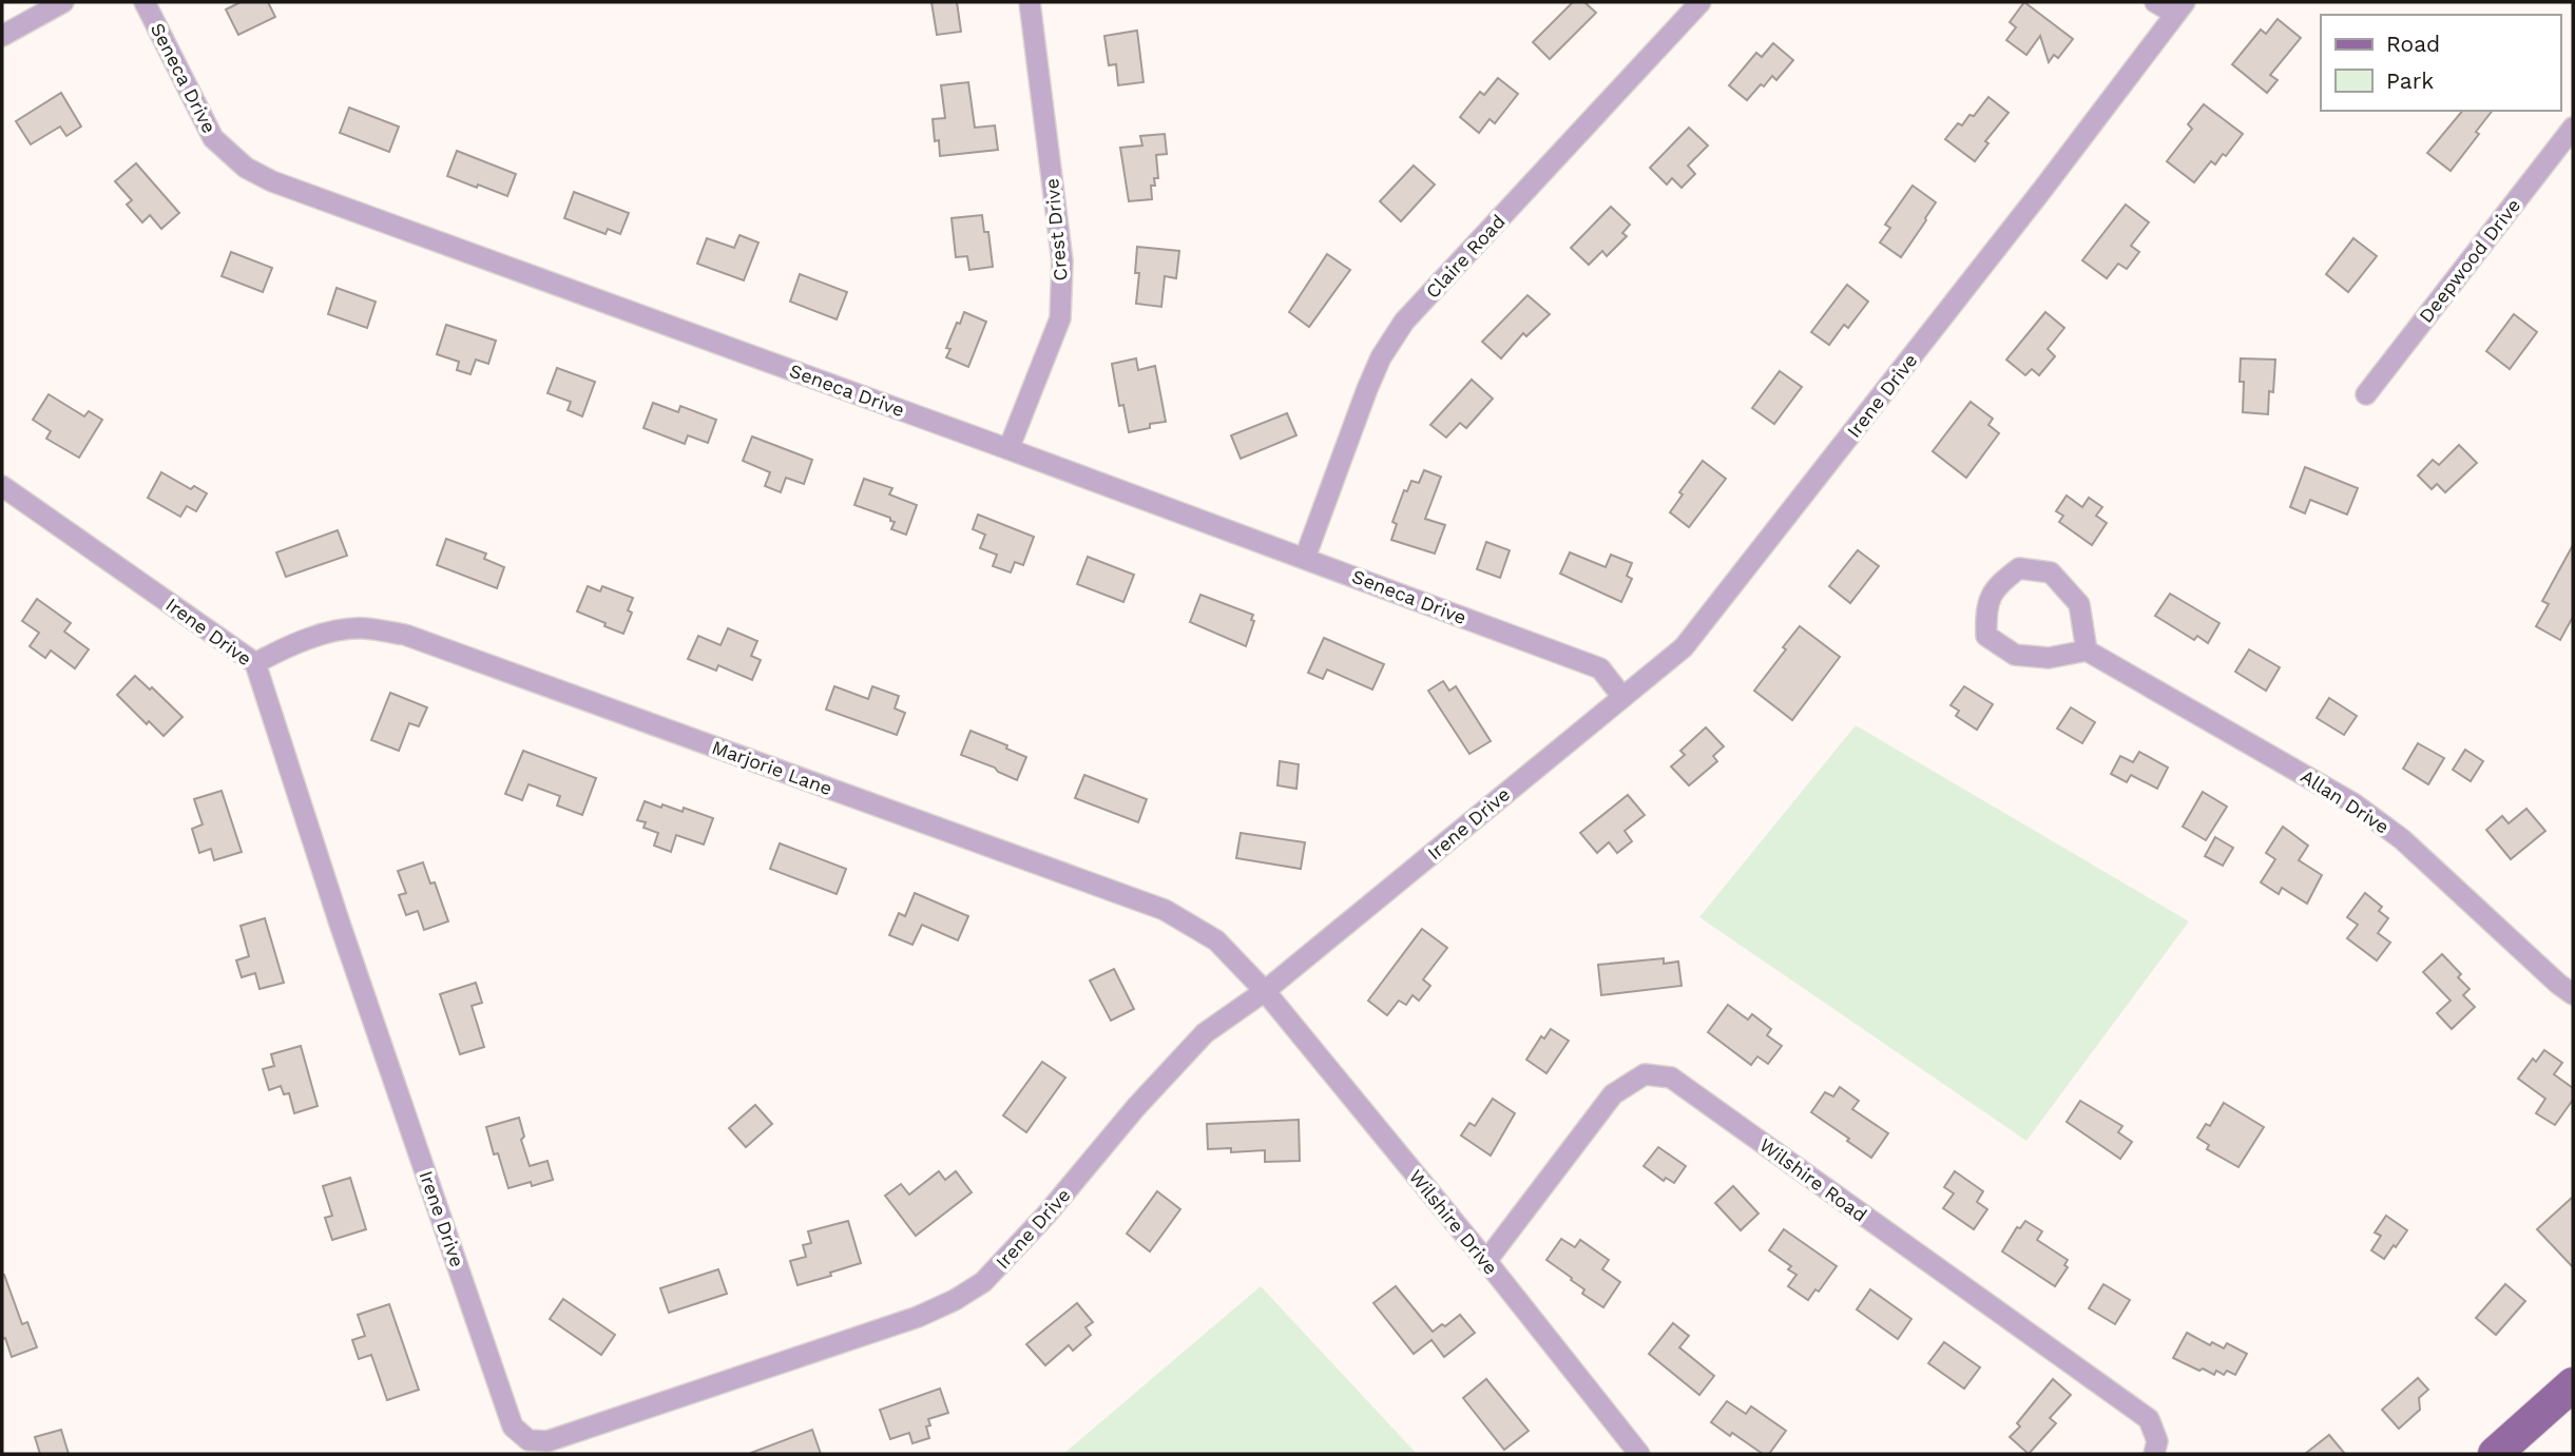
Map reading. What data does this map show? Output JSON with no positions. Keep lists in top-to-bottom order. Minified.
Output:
{"streets":{"street":["Seneca Drive","Crest Drive","Claire Road","Deepwood Drive","Irene Drive","Marjorie Lane","Allan Drive","Wilshire Road","Wilshire Drive"]},"crossings":[["Seneca Drive","Crest Drive"],["Seneca Drive","Claire Road"],["Seneca Drive","Irene Drive"],["Irene Drive","Marjorie Lane"],["Irene Drive","Wilshire Drive"],["Marjorie Lane","Wilshire Drive"],["Wilshire Road","Wilshire Drive"]],"legend":["Road","Park"]}
